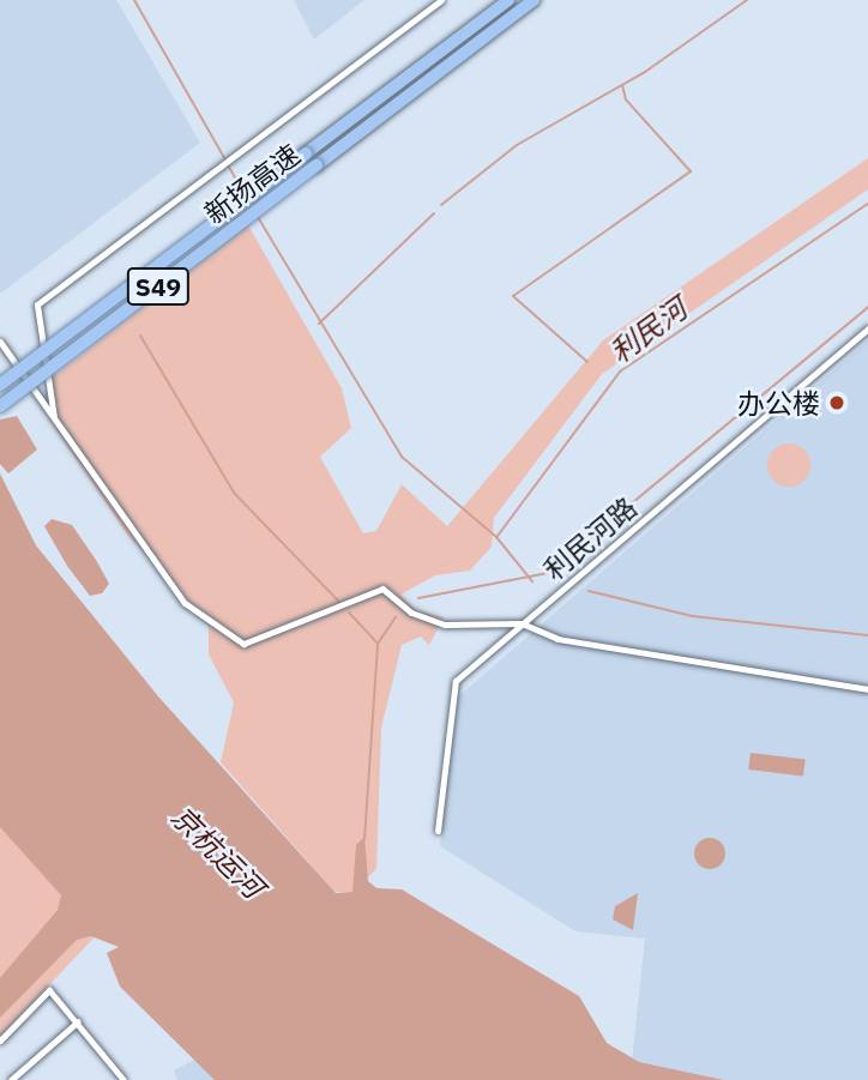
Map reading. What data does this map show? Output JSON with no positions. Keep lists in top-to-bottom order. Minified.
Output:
{"streets":{"highway":["新扬高速","S49"],"street":["利民河路"]},"water":["利民河","京杭运河"],"places":["办公楼"]}
